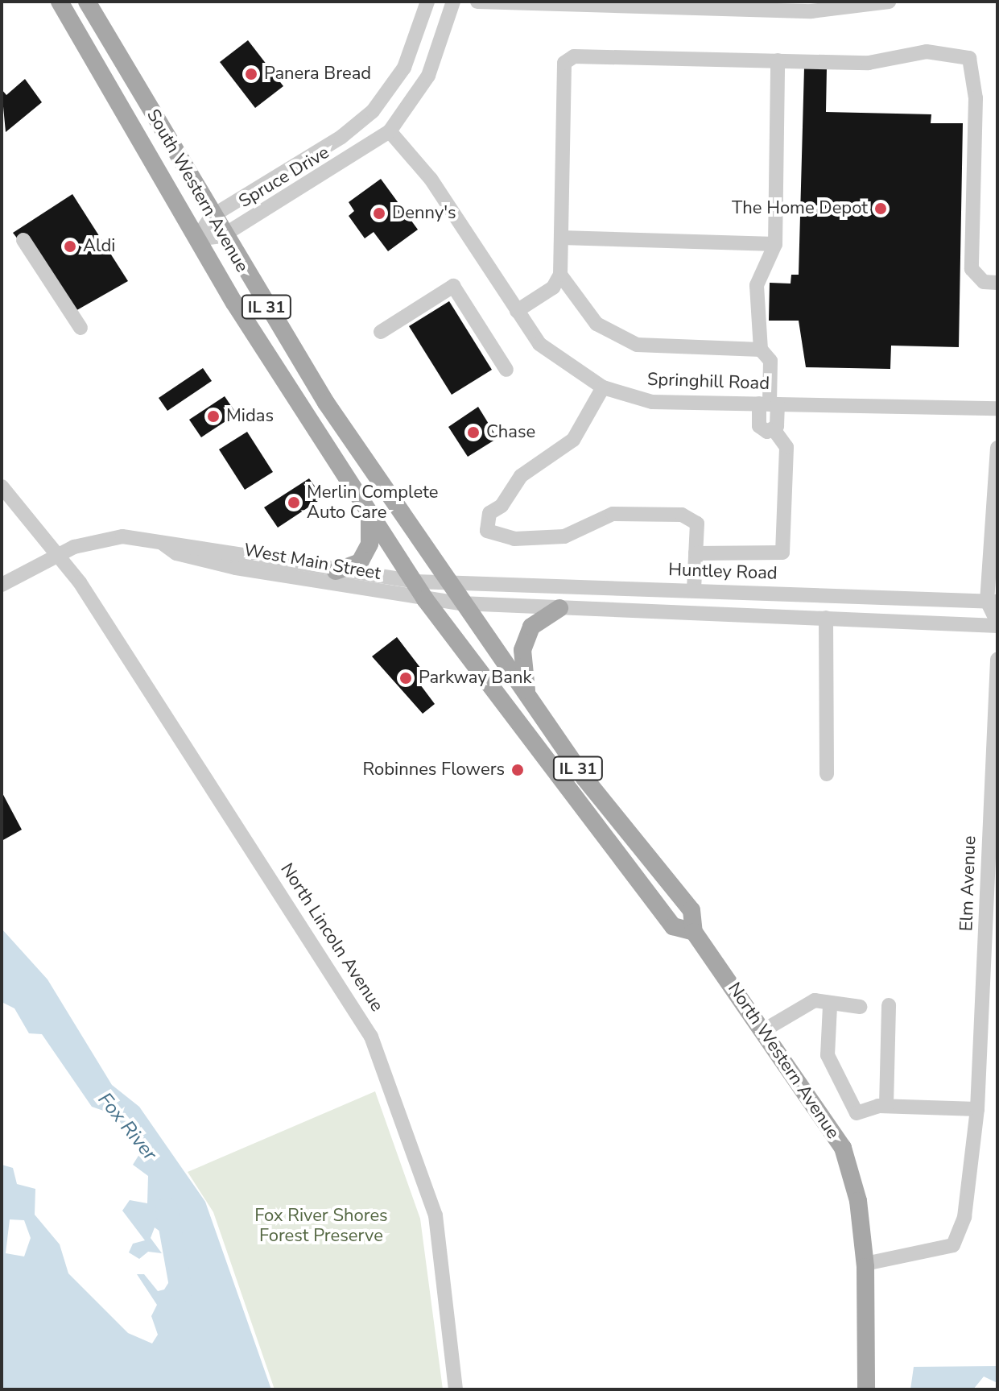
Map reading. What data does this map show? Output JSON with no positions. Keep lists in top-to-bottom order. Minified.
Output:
{"streets":{"main road":["South Western Avenue","IL 31","North Western Avenue"],"street":["Spruce Drive","Springhill Road","West Main Street","Huntley Road","Elm Avenue","North Lincoln Avenue"]},"crossings":[["Spruce Drive","South Western Avenue"],["Spruce Drive","Springhill Road"],["South Western Avenue","West Main Street"],["South Western Avenue","Huntley Road"],["South Western Avenue","North Western Avenue"],["West Main Street","Huntley Road"],["West Main Street","North Lincoln Avenue"],["West Main Street","North Western Avenue"],["Elm Avenue","North Western Avenue"]],"water":["Fox River"],"parks":["Fox River Shores Forest Preserve"],"places":["Panera Bread","The Home Depot","Denny's","Aldi","Midas","Chase","Merlin Complete Auto Care","Parkway Bank","Robinnes Flowers"]}
